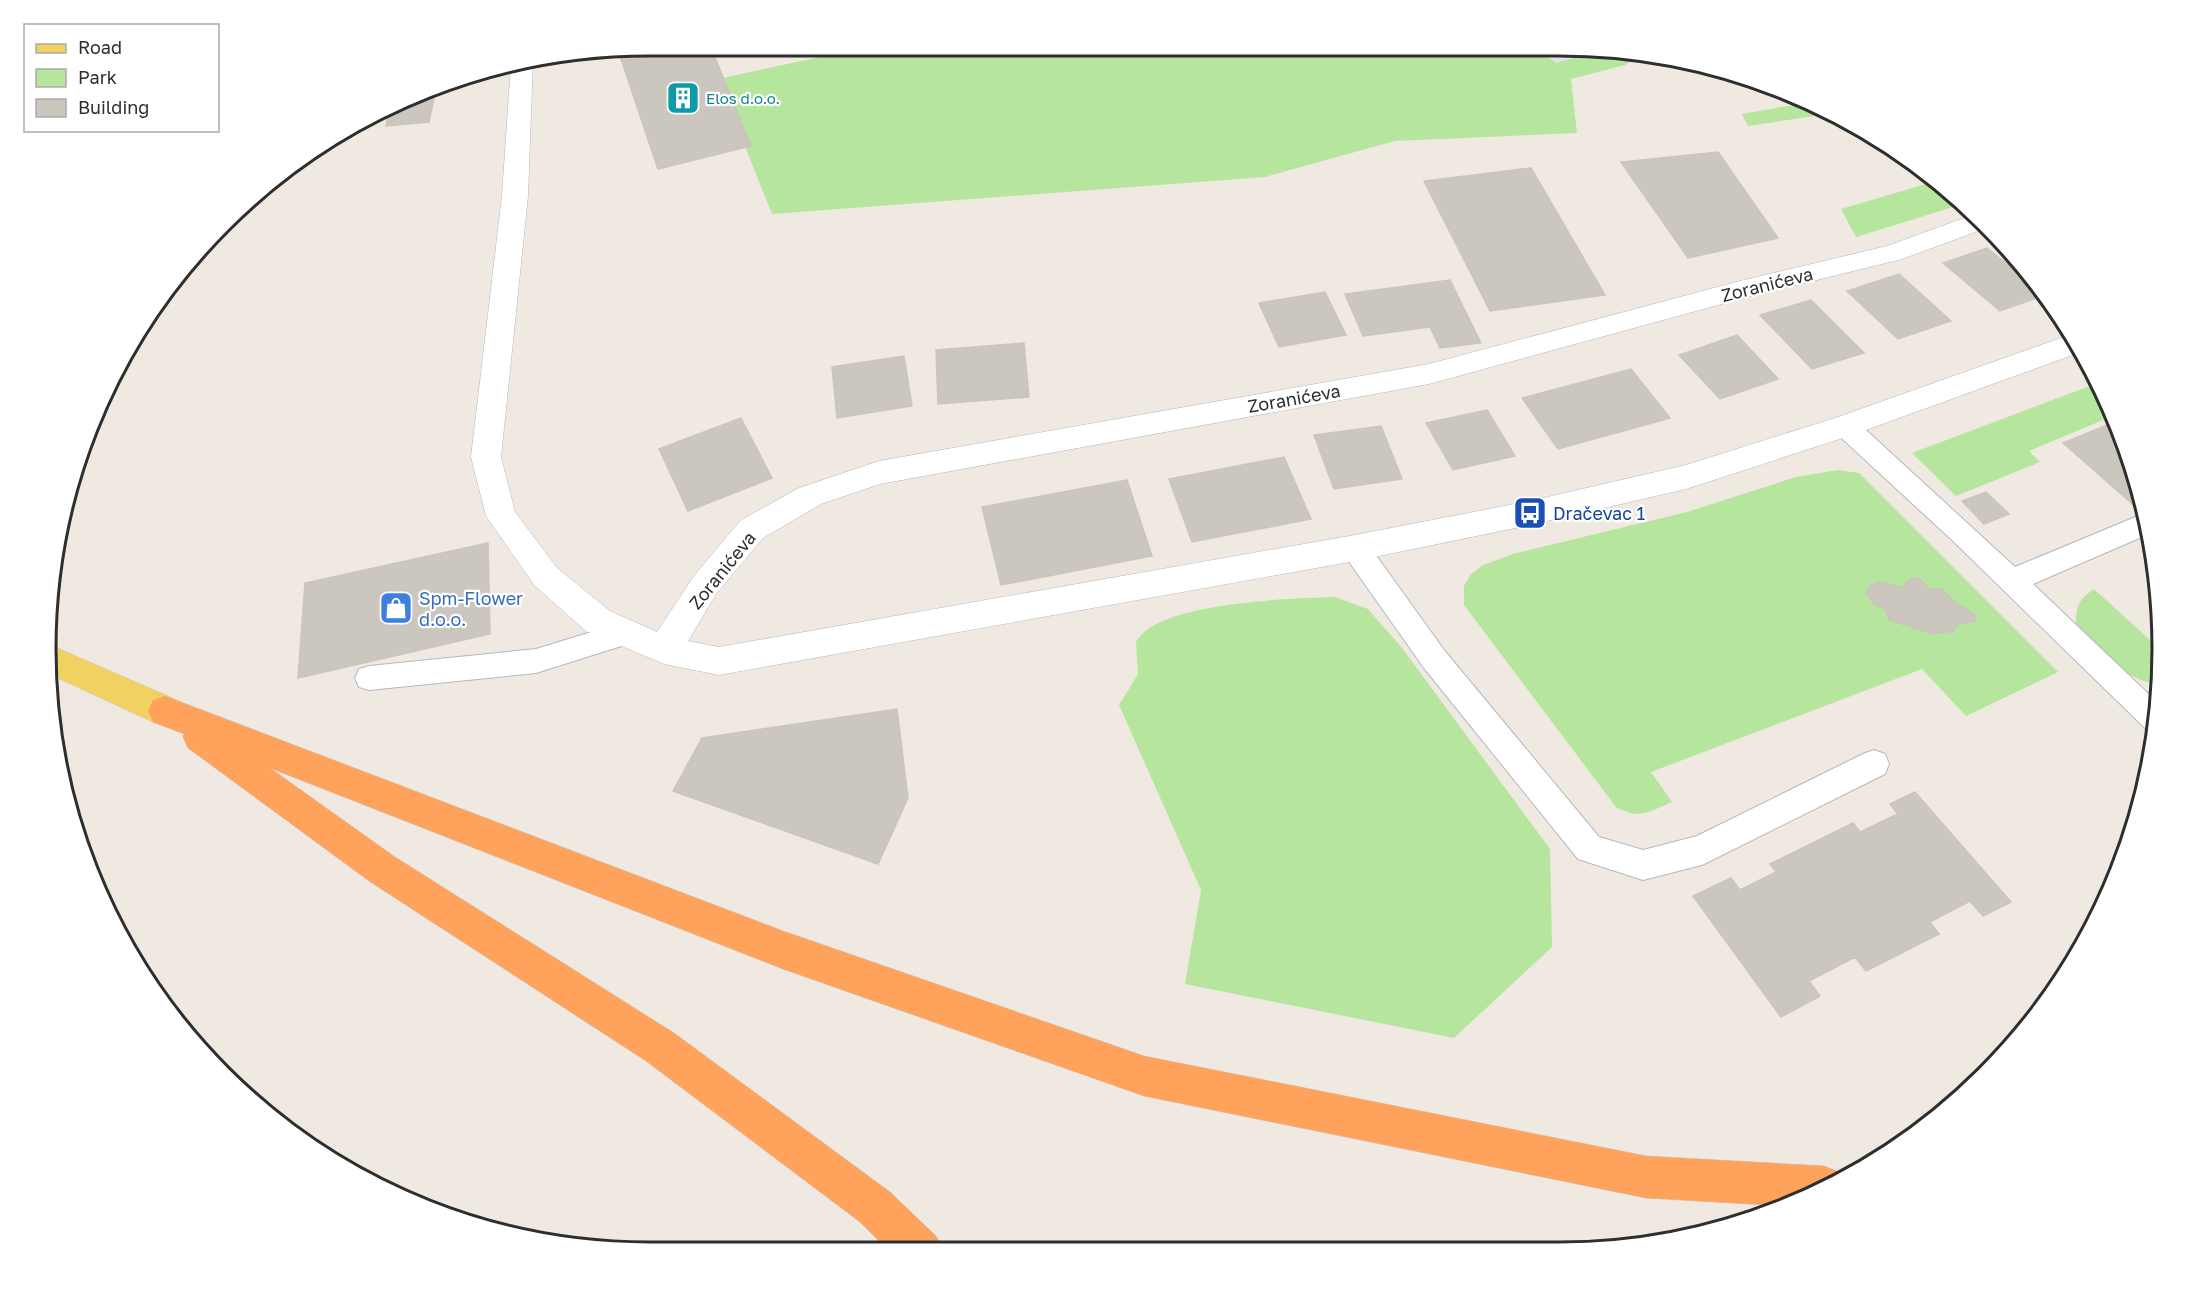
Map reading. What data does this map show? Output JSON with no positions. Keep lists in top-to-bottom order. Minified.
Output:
{"streets":{"street":["Zoranićeva"]},"places":{"building":["Elos d.o.o."],"bus stop":["Dračevac 1"],"shop":["Spm-Flower d.o.o."]},"legend":["Road","Park","Building"]}
